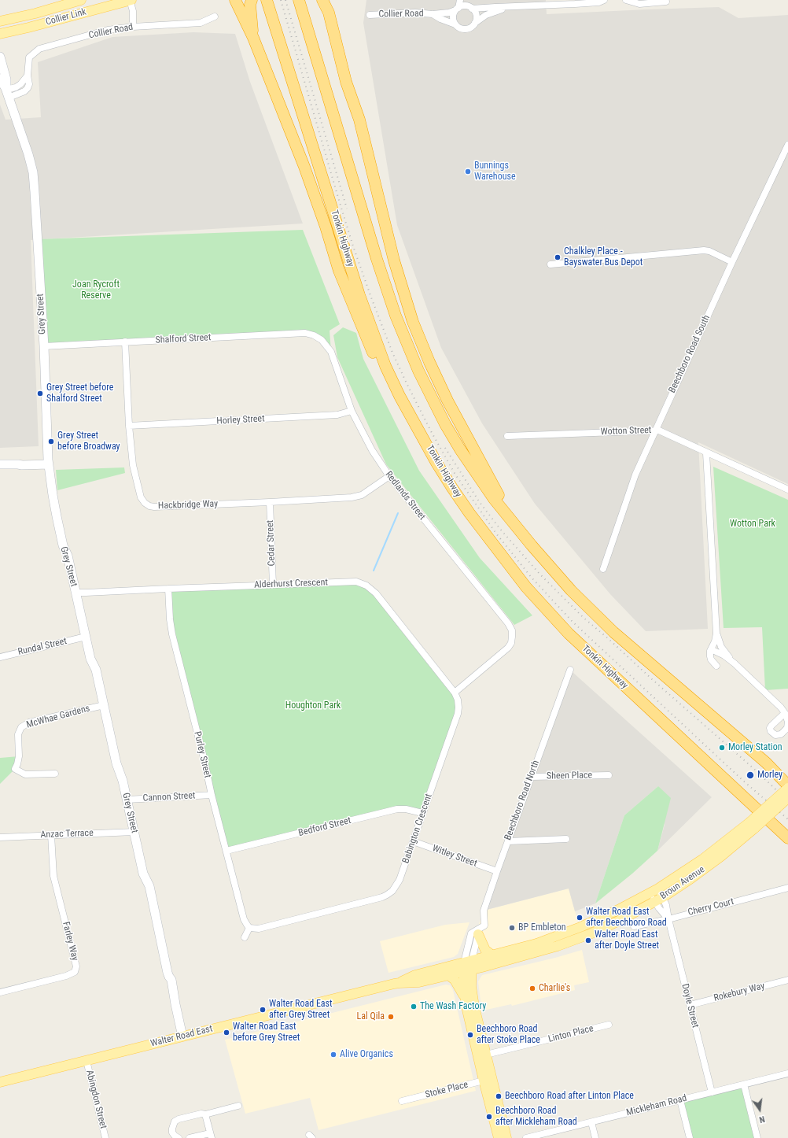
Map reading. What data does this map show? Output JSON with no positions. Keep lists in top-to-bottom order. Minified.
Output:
{"streets":{"highway":["Tonkin Highway"],"main road":["Collier Link","Beechboro Road North","Broun Avenue","Walter Road East"],"street":["Collier Road","Grey Street","Shalford Street","Beechboro Road South","Horley Street","Wotton Street","Redlands Street","Hackbridge Way","Cedar Street","Alderhurst Crescent","Rundal Street","McWhae Gardens","Purley Street","Sheen Place","Cannon Street","Bedford Street","Babington Crescent","Anzac Terrace","Witley Street","Cherry Court","Farley Way","Rokebury Way","Doyle Street","Linton Place","Stoke Place","Abingdon Street","Mickleham Road"]},"crossings":[["Collier Road","Grey Street"],["Grey Street","Shalford Street"],["Grey Street","Alderhurst Crescent"],["Grey Street","Rundal Street"],["Grey Street","McWhae Gardens"],["Grey Street","Cannon Street"],["Grey Street","Anzac Terrace"],["Grey Street","Walter Road East"],["Shalford Street","Redlands Street"],["Shalford Street","Hackbridge Way"],["Beechboro Road South","Wotton Street"],["Horley Street","Redlands Street"],["Horley Street","Hackbridge Way"],["Redlands Street","Hackbridge Way"],["Redlands Street","Alderhurst Crescent"],["Redlands Street","Babington Crescent"],["Hackbridge Way","Cedar Street"],["Cedar Street","Alderhurst Crescent"],["Alderhurst Crescent","Purley Street"],["Alderhurst Crescent","Babington Crescent"],["Purley Street","Cannon Street"],["Purley Street","Bedford Street"],["Purley Street","Babington Crescent"],["Sheen Place","Beechboro Road North"],["Beechboro Road North","Witley Street"],["Beechboro Road North","Broun Avenue"],["Beechboro Road North","Linton Place"],["Beechboro Road North","Walter Road East"],["Beechboro Road North","Stoke Place"],["Bedford Street","Babington Crescent"],["Babington Crescent","Witley Street"],["Anzac Terrace","Farley Way"],["Broun Avenue","Doyle Street"],["Broun Avenue","Walter Road East"],["Cherry Court","Doyle Street"],["Rokebury Way","Doyle Street"],["Doyle Street","Mickleham Road"],["Walter Road East","Abingdon Street"]],"parks":["Joan Rycroft Reserve","Wotton Park","Houghton Park"],"places":["Bunnings Warehouse","Chalkley Place - Bayswater Bus Depot","Grey Street before Shalford Street","Grey Street before Broadway","Morley Station","Morley","Walter Road East after Beechboro Road","BP Embleton","Walter Road East after Doyle Street","Charlie's","The Wash Factory","Walter Road East after Grey Street","Lal Qila","Walter Road East before Grey Street","Beechboro Road after Stoke Place","Alive Organics","Beechboro Road after Linton Place","Beechboro Road after Mickleham Road"],"north":"bottom"}
